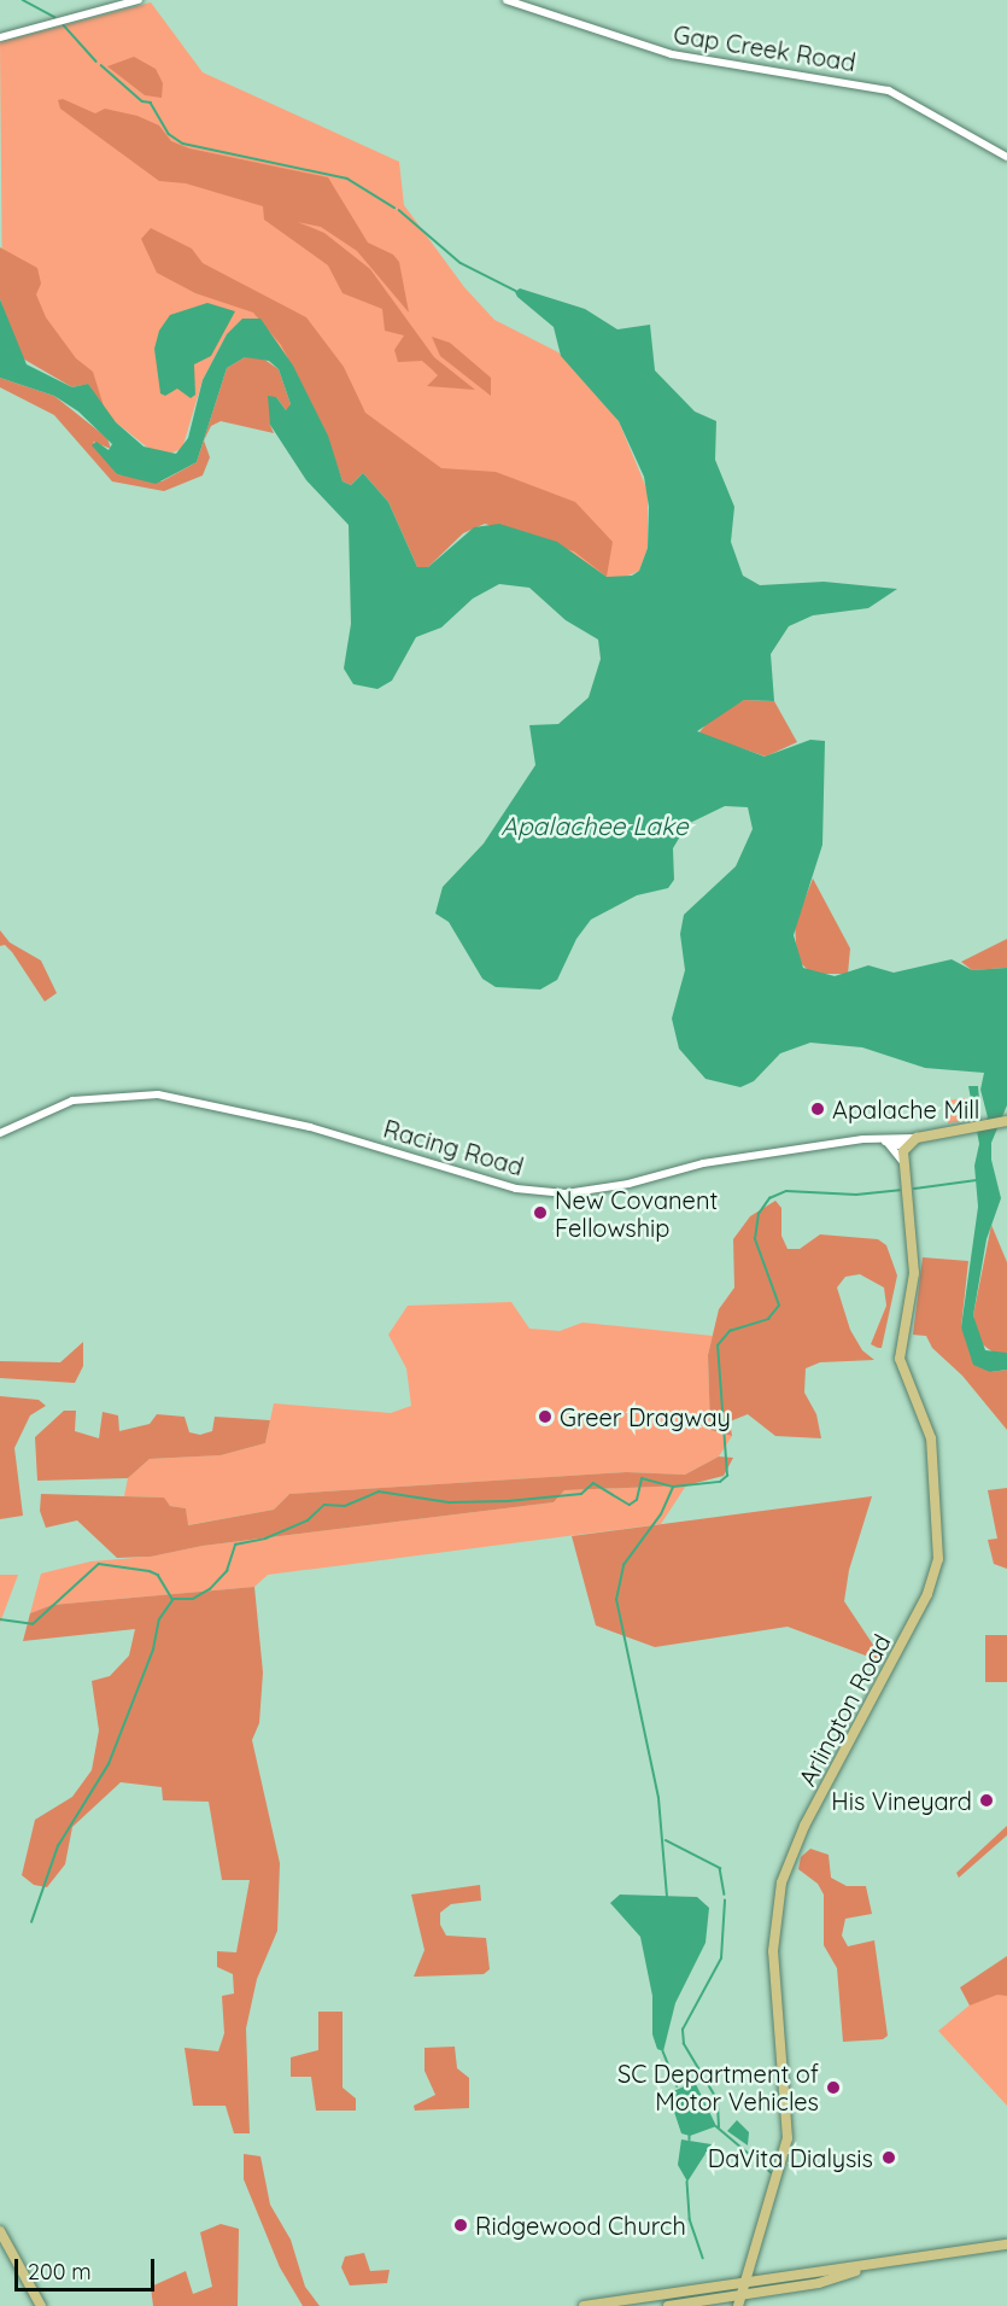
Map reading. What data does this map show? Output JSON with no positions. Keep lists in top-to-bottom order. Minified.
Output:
{"streets":{"main road":["Arlington Road"],"street":["Gap Creek Road","Racing Road"]},"crossings":[["Racing Road","Arlington Road"]],"water":["Apalachee Lake"],"places":["Apalache Mill","New Covanent Fellowship","Greer Dragway","His Vineyard","SC Department of Motor Vehicles","DaVita Dialysis","Ridgewood Church"],"scale_bar":"200 m"}
